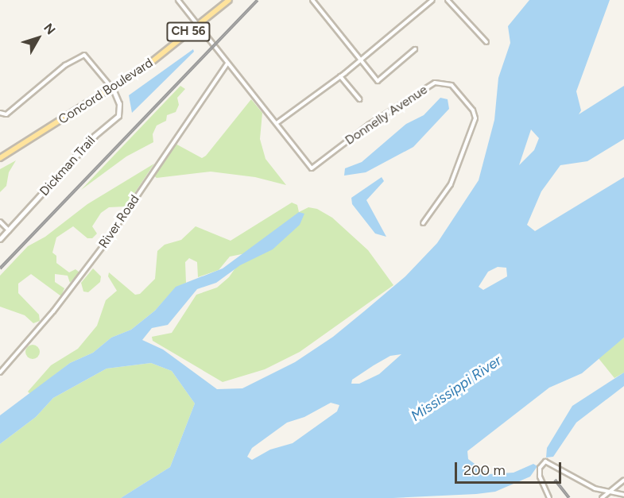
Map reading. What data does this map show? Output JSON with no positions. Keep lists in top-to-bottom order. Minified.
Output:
{"streets":{"main road":["CH 56","Concord Boulevard"],"street":["Donnelly Avenue","Dickman Trail","River Road"]},"crossings":[["Concord Boulevard","Dickman Trail"]],"water":["Mississippi River"],"scale_bar":"200 m","north":"top right"}
